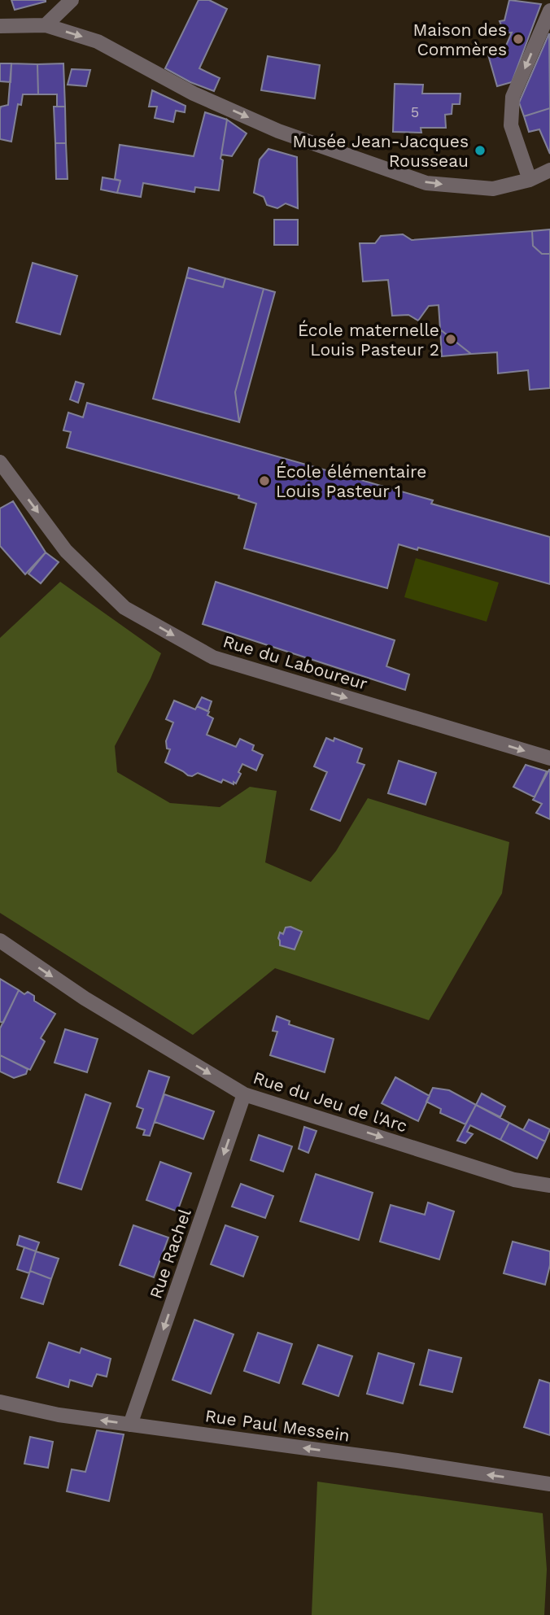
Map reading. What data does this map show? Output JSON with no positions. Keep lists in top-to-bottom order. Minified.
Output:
{"streets":{"street":["Rue du Laboureur","Rue du Jeu de l'Arc","Rue Rachel","Rue Paul Messein"]},"crossings":[["Rue du Jeu de l'Arc","Rue Rachel"],["Rue Rachel","Rue Paul Messein"]],"one_way":["Rue du Laboureur","Rue du Jeu de l'Arc","Rue Rachel","Rue Paul Messein"],"places":["Maison des Commères","Musée Jean-Jacques Rousseau","École maternelle Louis Pasteur 2","École élémentaire Louis Pasteur 1"],"house_numbers":["5"]}
